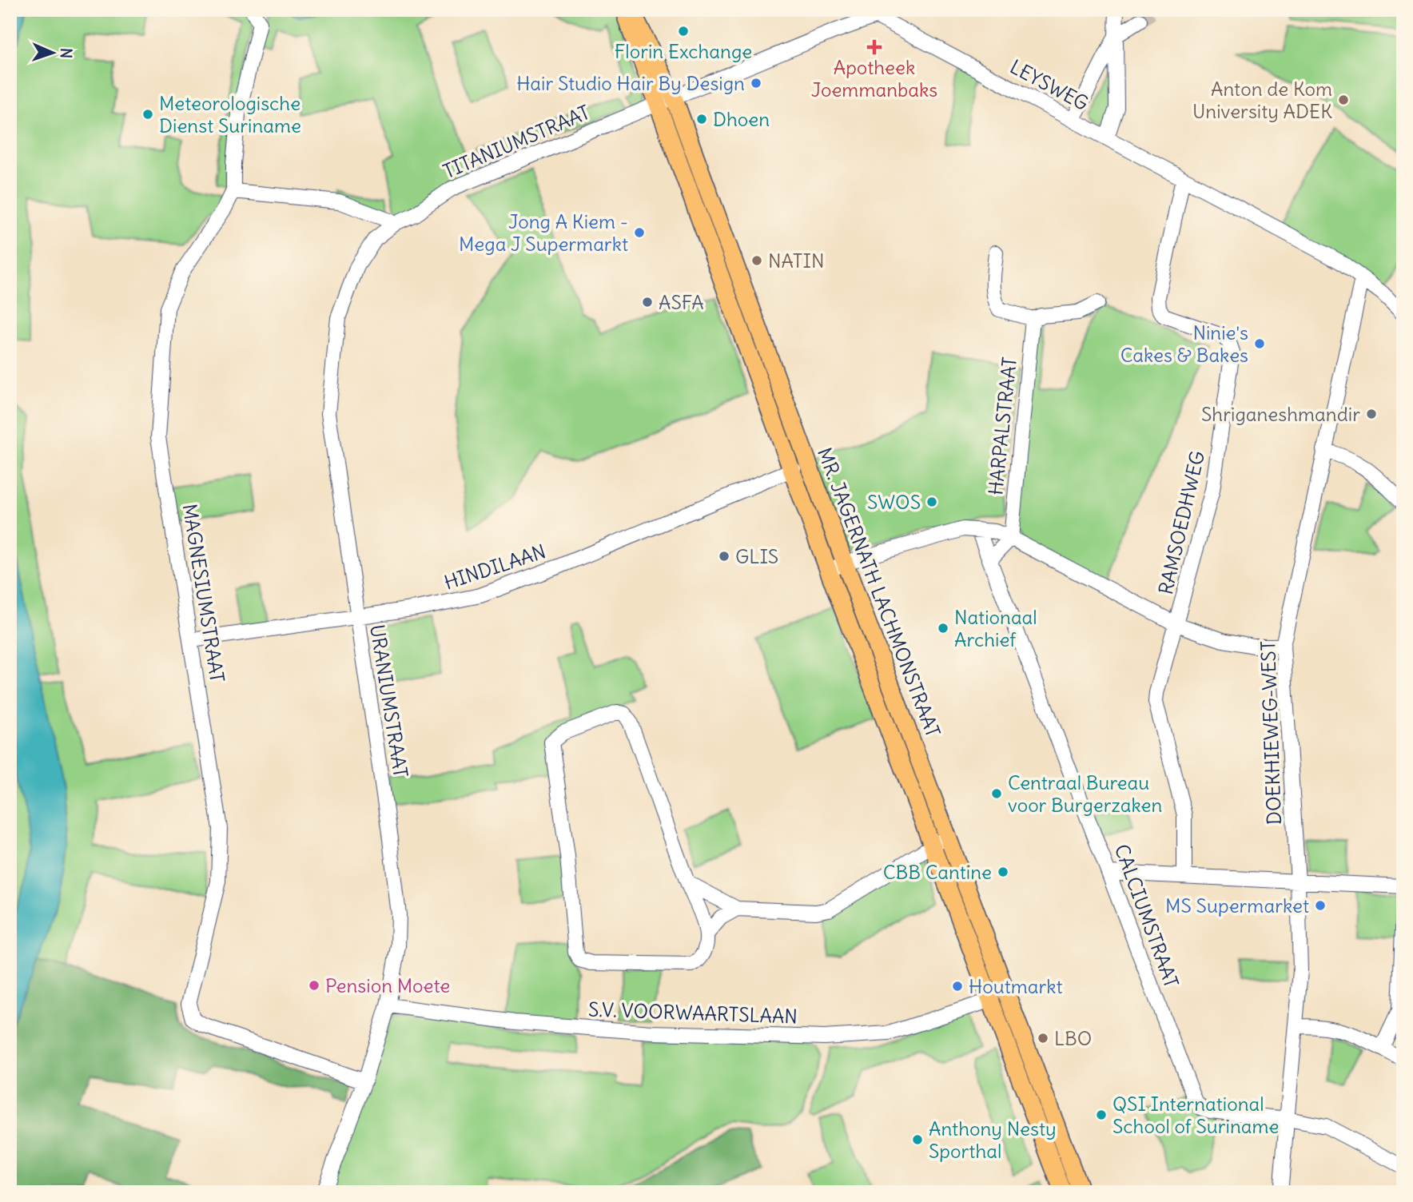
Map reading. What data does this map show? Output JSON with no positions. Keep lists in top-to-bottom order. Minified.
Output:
{"streets":{"main road":["MR. JAGERNATH LACHMONSTRAAT"],"street":["LEYSWEG","TITANIUMSTRAAT","HARPALSTRAAT","RAMSOEDHWEG","HINDILAAN","MAGNESIUMSTRAAT","URANIUMSTRAAT","DOEKHIEWEG-WEST","CALCIUMSTRAAT","S.V. VOORWAARTSLAAN"]},"crossings":[["LEYSWEG","TITANIUMSTRAAT"],["LEYSWEG","RAMSOEDHWEG"],["LEYSWEG","MR. JAGERNATH LACHMONSTRAAT"],["LEYSWEG","DOEKHIEWEG-WEST"],["TITANIUMSTRAAT","MR. JAGERNATH LACHMONSTRAAT"],["TITANIUMSTRAAT","URANIUMSTRAAT"],["HINDILAAN","MR. JAGERNATH LACHMONSTRAAT"],["HINDILAAN","MAGNESIUMSTRAAT"],["HINDILAAN","URANIUMSTRAAT"],["MR. JAGERNATH LACHMONSTRAAT","S.V. VOORWAARTSLAAN"],["MAGNESIUMSTRAAT","URANIUMSTRAAT"],["URANIUMSTRAAT","S.V. VOORWAARTSLAAN"],["DOEKHIEWEG-WEST","CALCIUMSTRAAT"]],"places":{"other":["Florin Exchange","Hair Studio Hair By Design","Anton de Kom University ADEK","Meteorologische Dienst Suriname","Dhoen","Jong A Kiem - Mega J Supermarkt","NATIN","ASFA","Ninie's Cakes & Bakes","Shriganeshmandir","SWOS","GLIS","Nationaal Archief","Centraal Bureau voor Burgerzaken","CBB Cantine","MS Supermarket","Pension Moete","Houtmarkt","LBO","QSI International School of Suriname","Anthony Nesty Sporthal"],"health":["Apotheek Joemmanbaks"]},"north":"right"}
